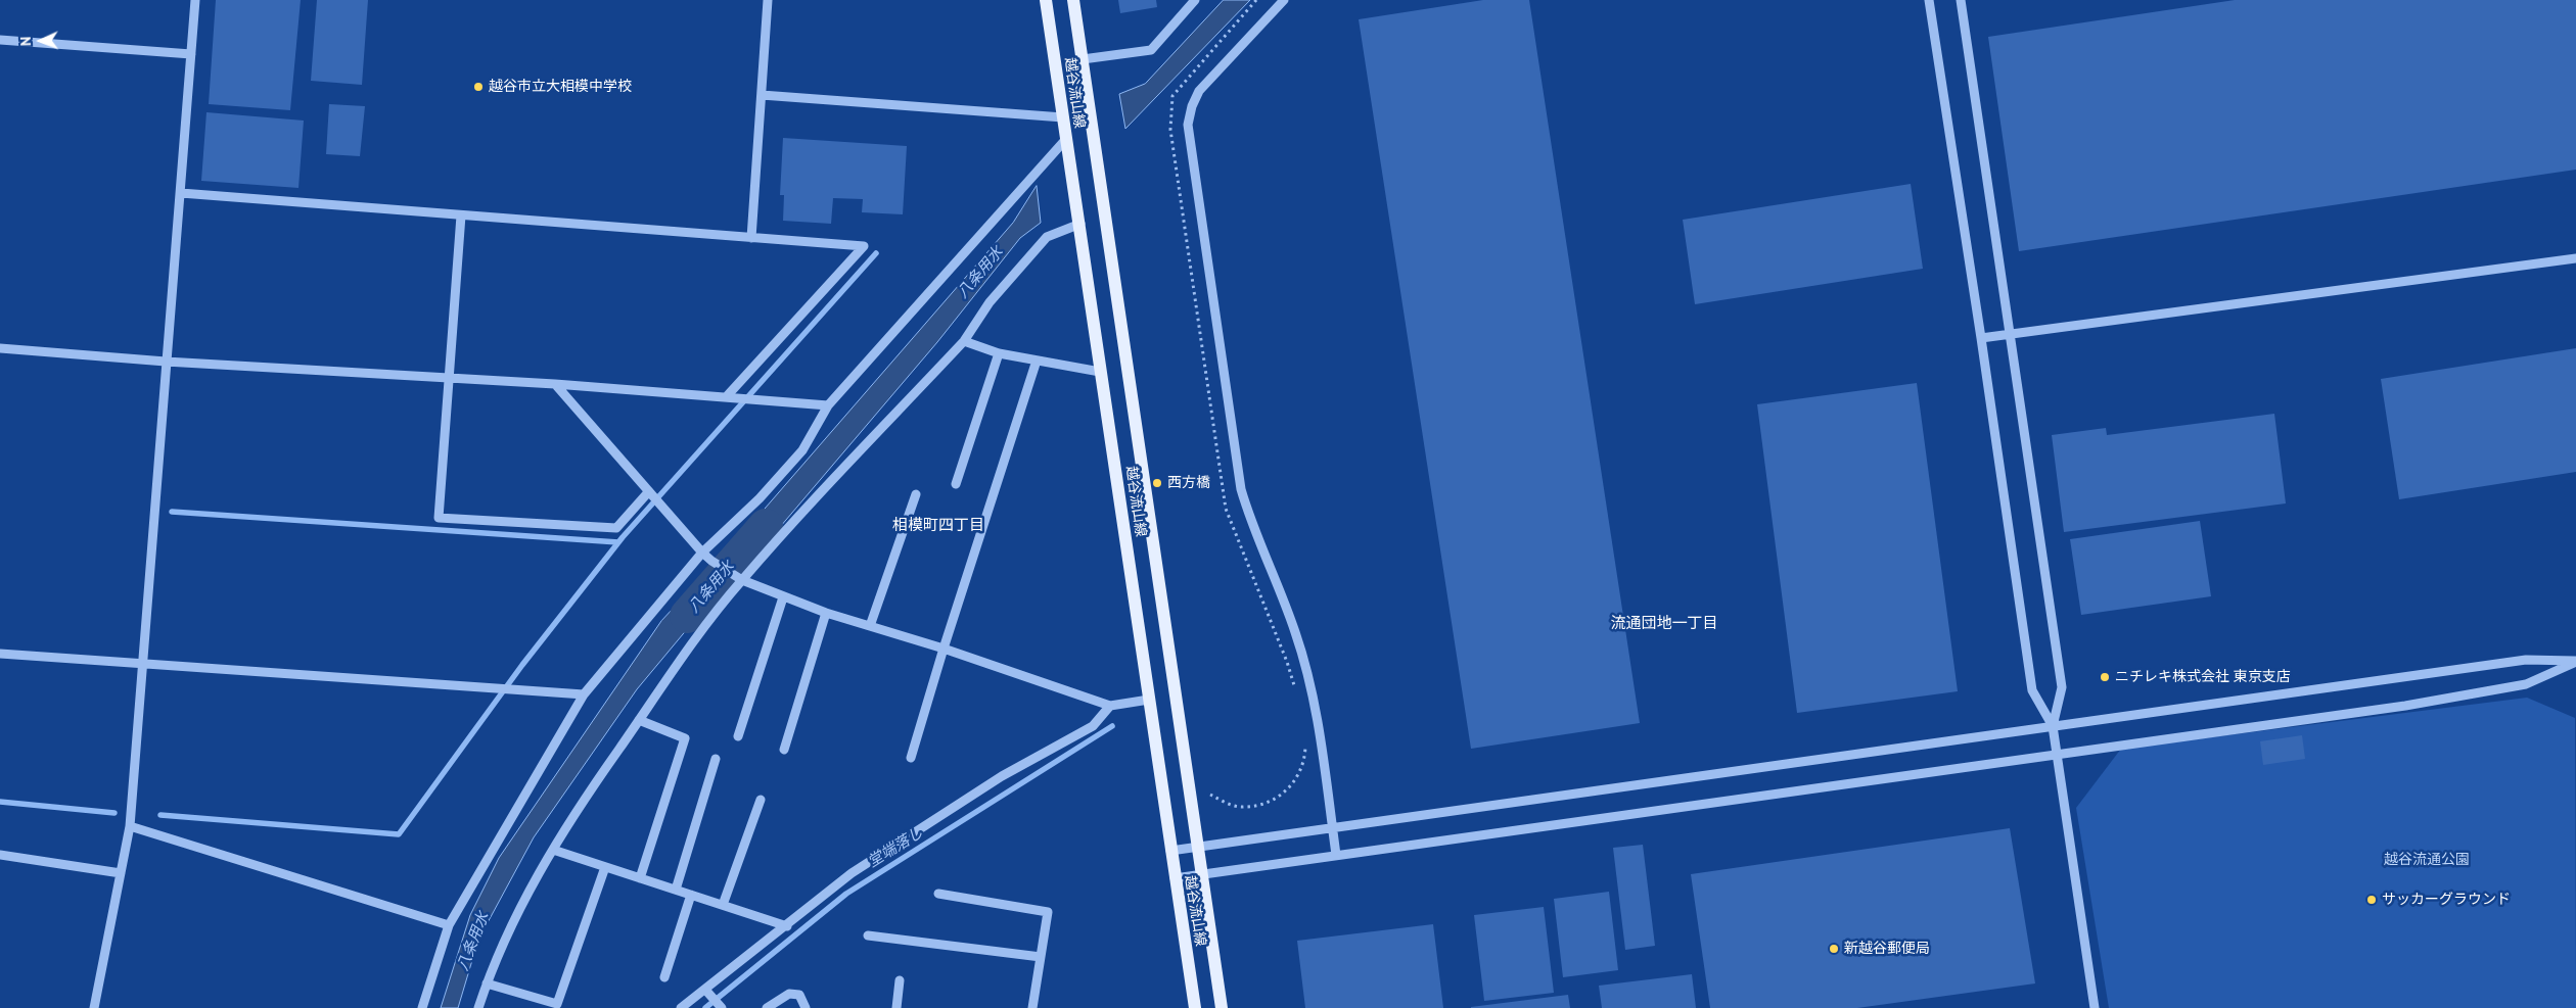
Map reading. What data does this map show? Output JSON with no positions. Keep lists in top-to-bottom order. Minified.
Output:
{"streets":{"main road":["越谷流山線"]},"districts":["相模町四丁目","流通団地一丁目"],"water":["八条用水","堂端落し"],"parks":["越谷流通公園"],"places":["越谷市立大相模中学校","西方橋","ニチレキ株式会社 東京支店","サッカーグラウンド","新越谷郵便局"],"north":"left"}
